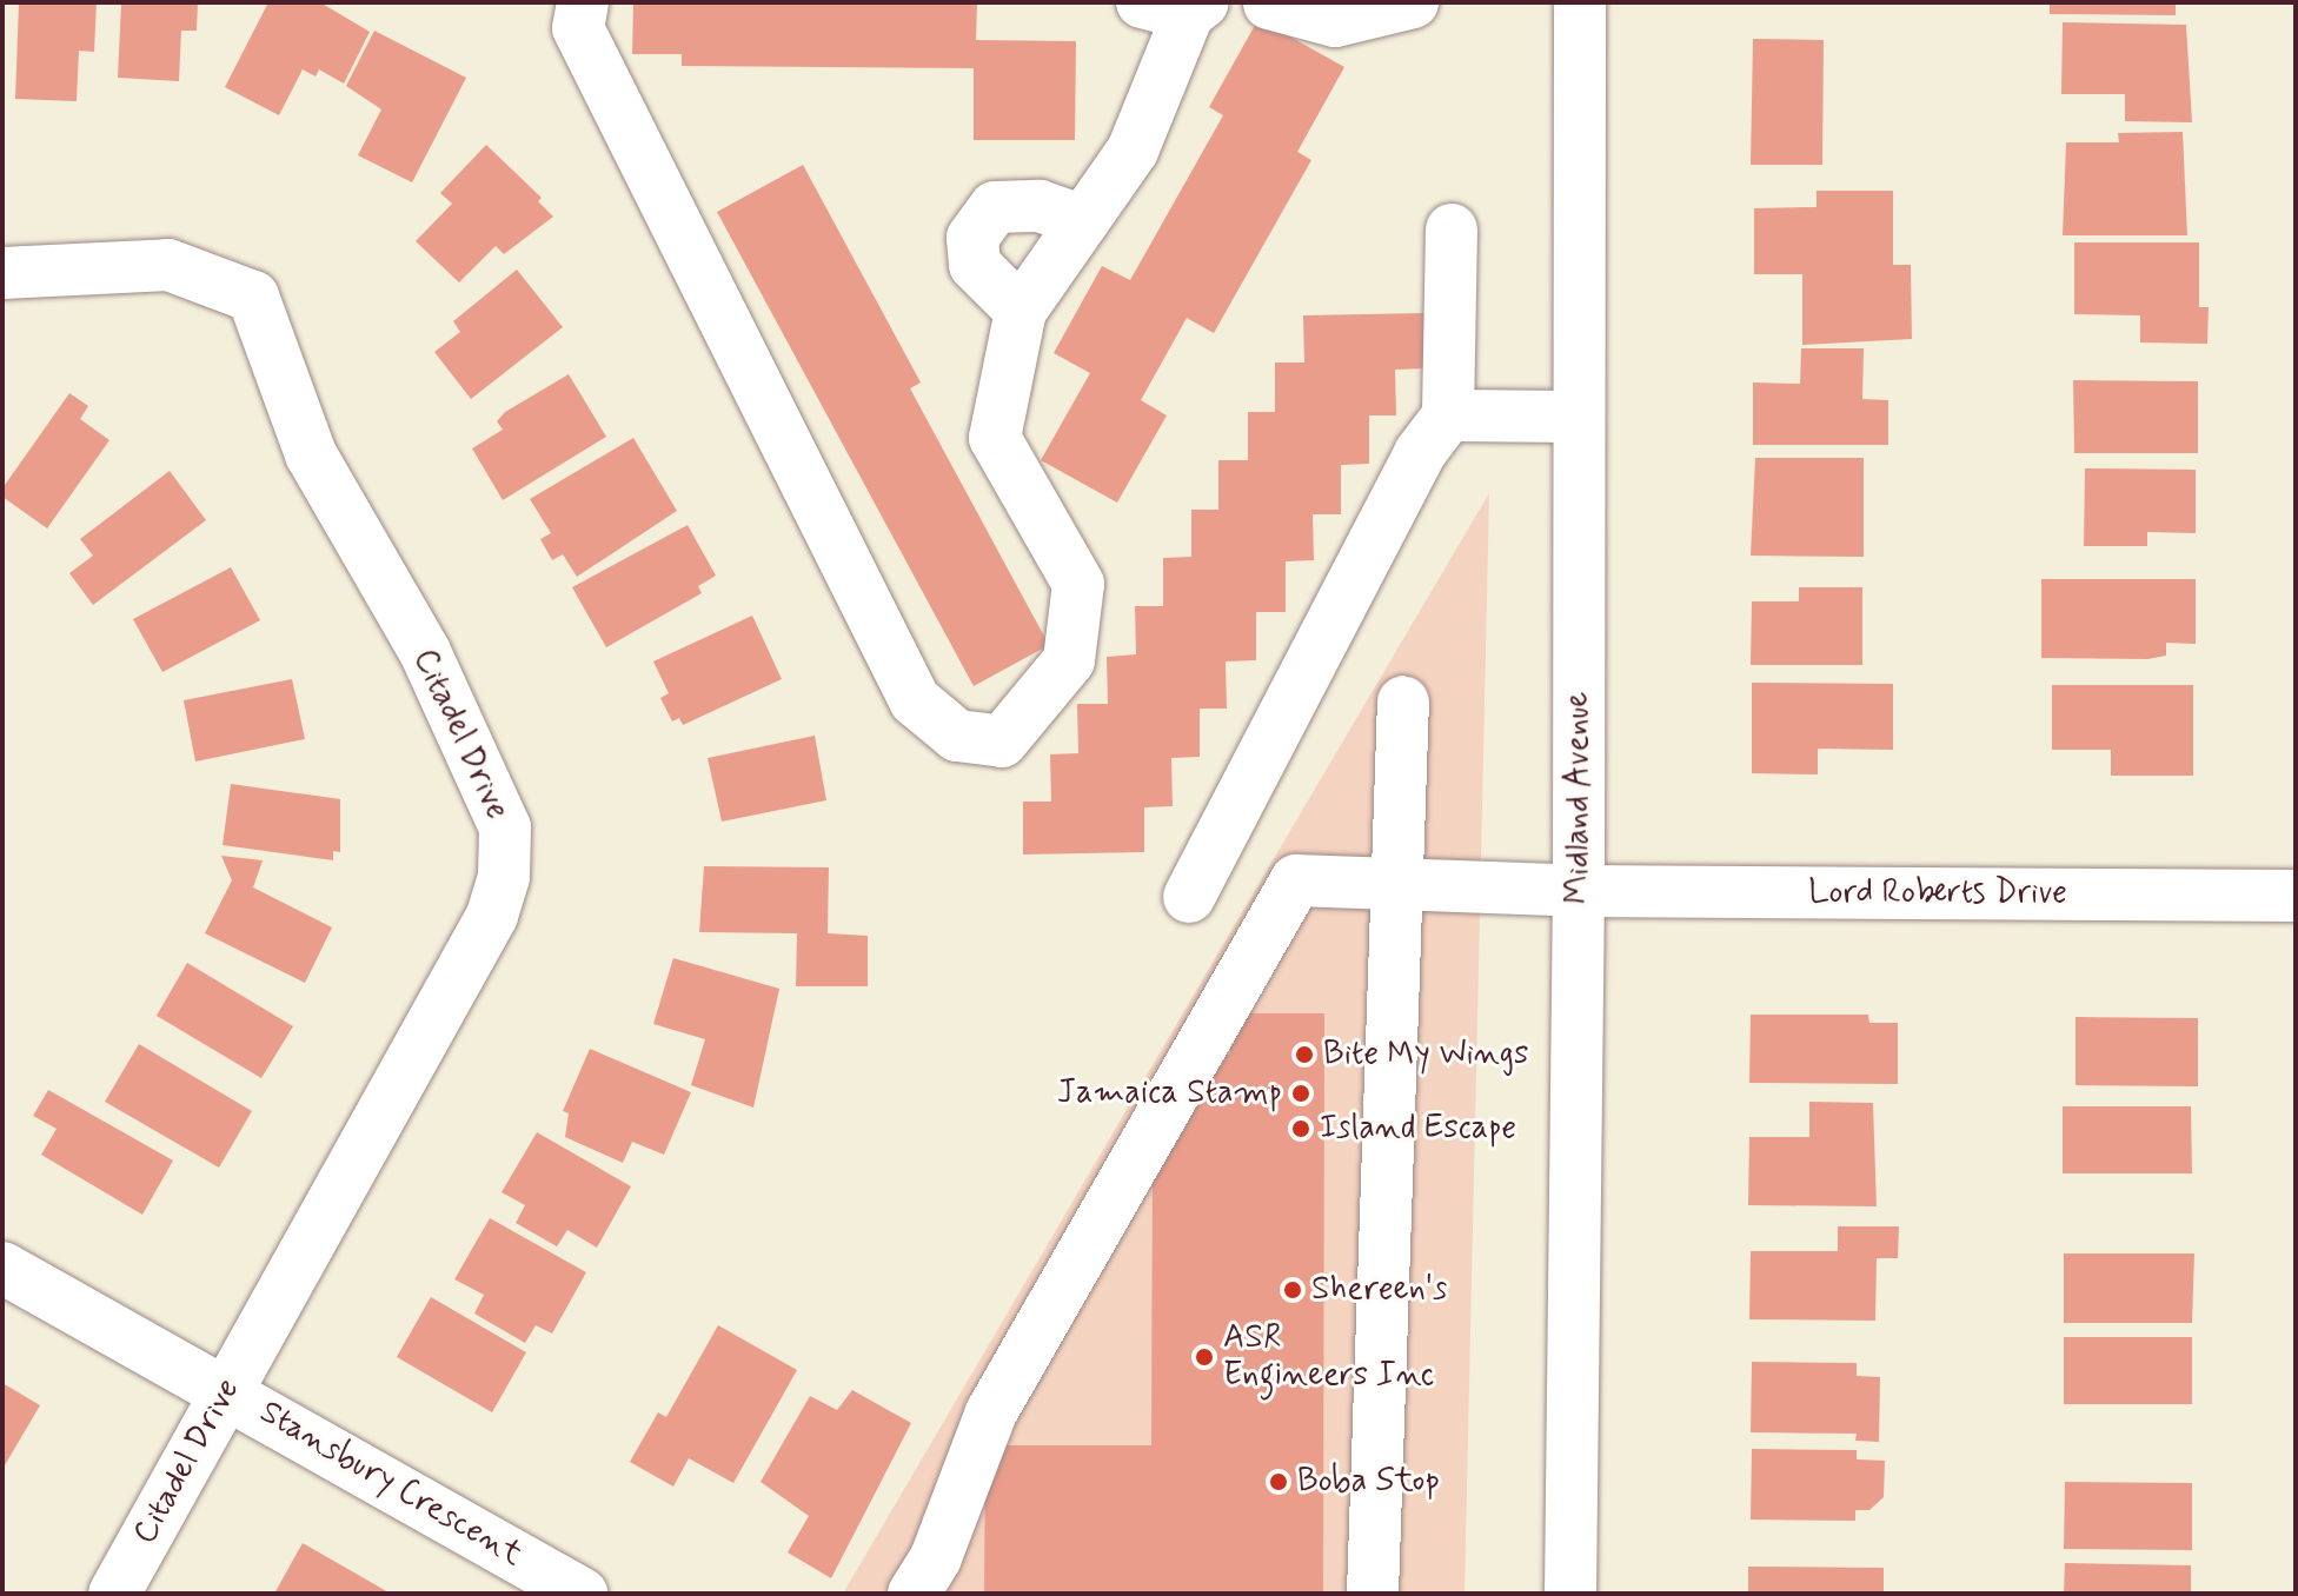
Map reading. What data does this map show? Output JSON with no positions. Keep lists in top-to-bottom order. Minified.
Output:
{"streets":{"street":["Citadel Drive","Midland Avenue","Lord Roberts Drive","Stansbury Crescent"]},"crossings":[["Citadel Drive","Stansbury Crescent"],["Midland Avenue","Lord Roberts Drive"]],"places":["Bite My Wings","Jamaica Stamp","Island Escape","Shereen's","ASR Engineers Inc","Boba Stop"]}
